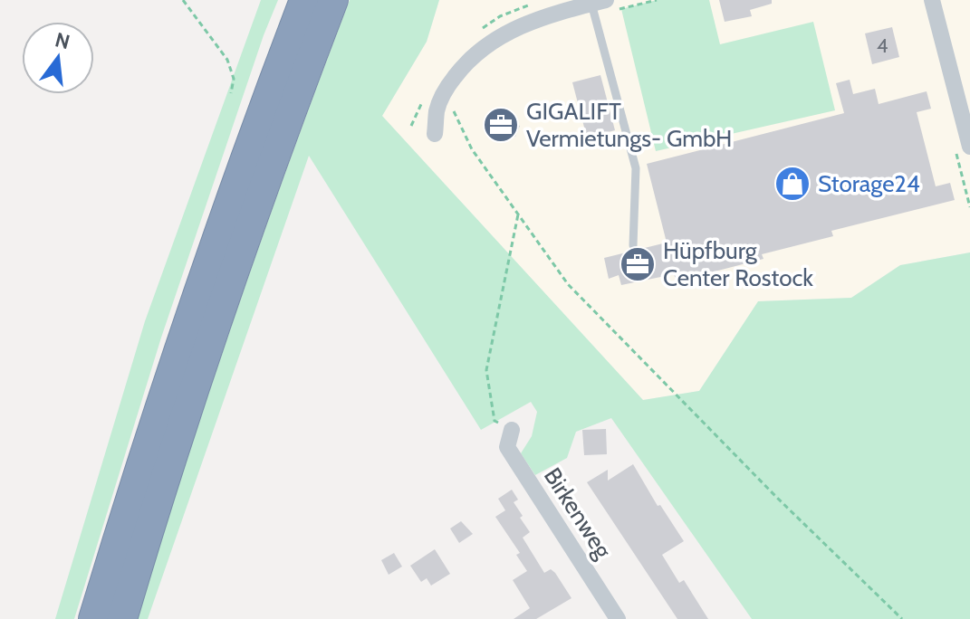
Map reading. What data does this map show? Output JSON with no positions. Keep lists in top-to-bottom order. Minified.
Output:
{"streets":{"street":["Birkenweg"]},"places":{"office":["GIGALIFT Vermietungs- GmbH","Hüpfburg Center Rostock"],"shop":["Storage24"]},"house_numbers":["4"],"north":"top"}
